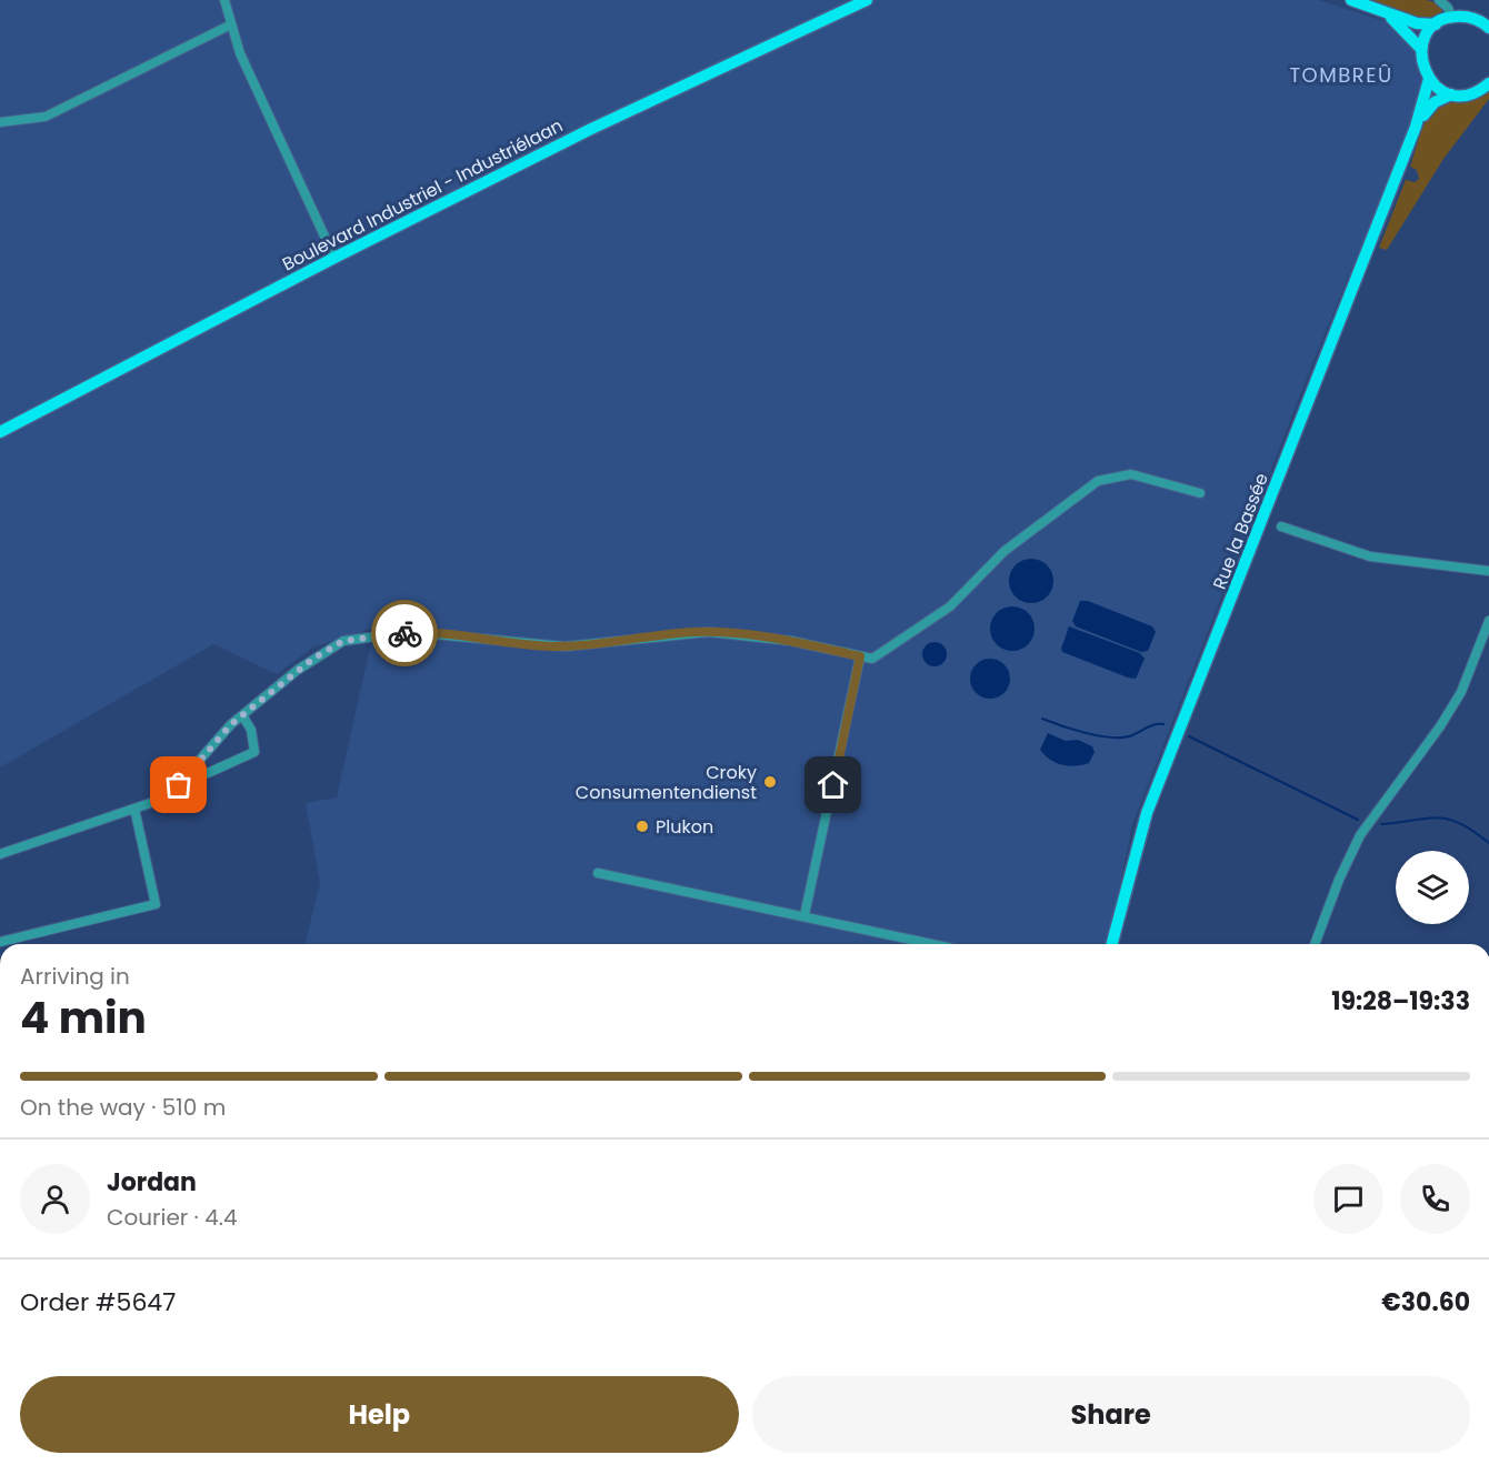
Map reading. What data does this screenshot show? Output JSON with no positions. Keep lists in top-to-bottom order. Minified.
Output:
{"streets":{"main road":["Boulevard Industriel - Industriélaan","Rue la Bassée"]},"districts":["TOMBREÛ"],"places":["Croky Consumentendienst","Plukon"],"page":{"heading":["4 min","Arriving in","19:28–19:33"],"panel":["Jordan","Courier · 4.4","Order #5647","€30.60"],"bar":"On the way · 510 m","buttons":["Help","Share"]}}
